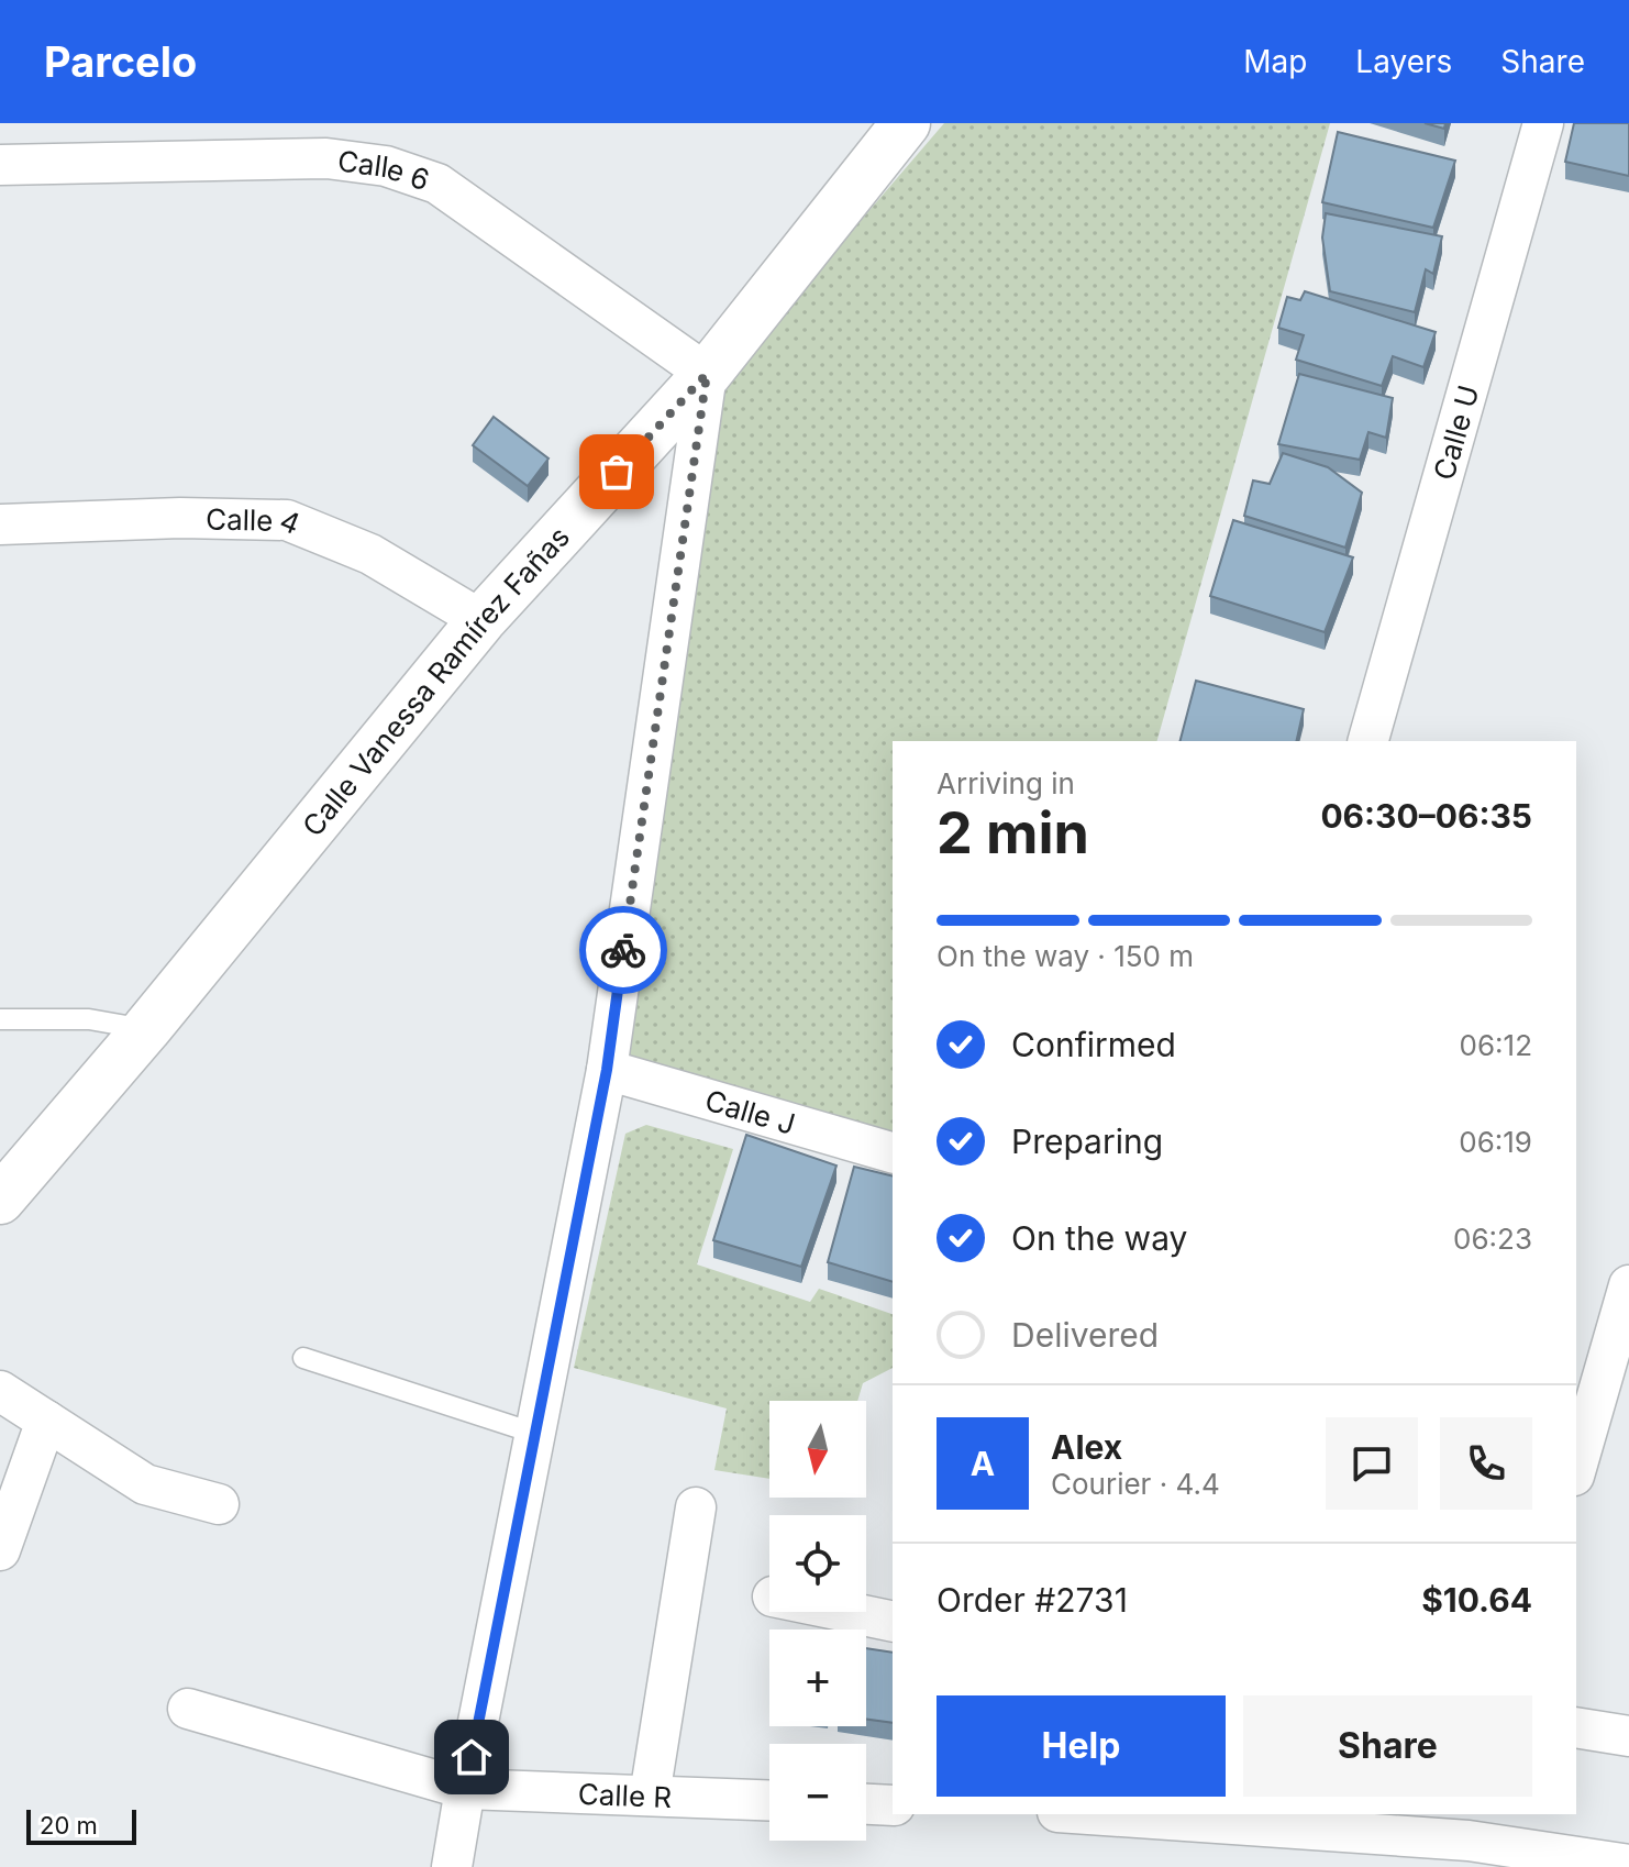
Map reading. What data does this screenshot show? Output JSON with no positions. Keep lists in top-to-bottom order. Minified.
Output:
{"streets":{"street":["Calle 6","Calle U","Calle 4","Calle Vanessa Ramírez Fañas","Calle J","Calle R"]},"crossings":[["Calle 6","Calle Vanessa Ramírez Fañas"],["Calle 4","Calle Vanessa Ramírez Fañas"]],"scale_bar":"20 m","north":"bottom","page":{"header":"Parcelo","nav":["Map","Layers","Share"],"heading":["2 min","Arriving in","06:30–06:35"],"panel":["Alex","Courier · 4.4","Order #2731","$10.64"],"bar":"On the way · 150 m","list":[["Confirmed","06:12"],["Preparing","06:19"],["On the way","06:23"],"Delivered"],"map_buttons":["+","−"],"round":"A","buttons":["Help","Share"],"scale":"20 m"}}
